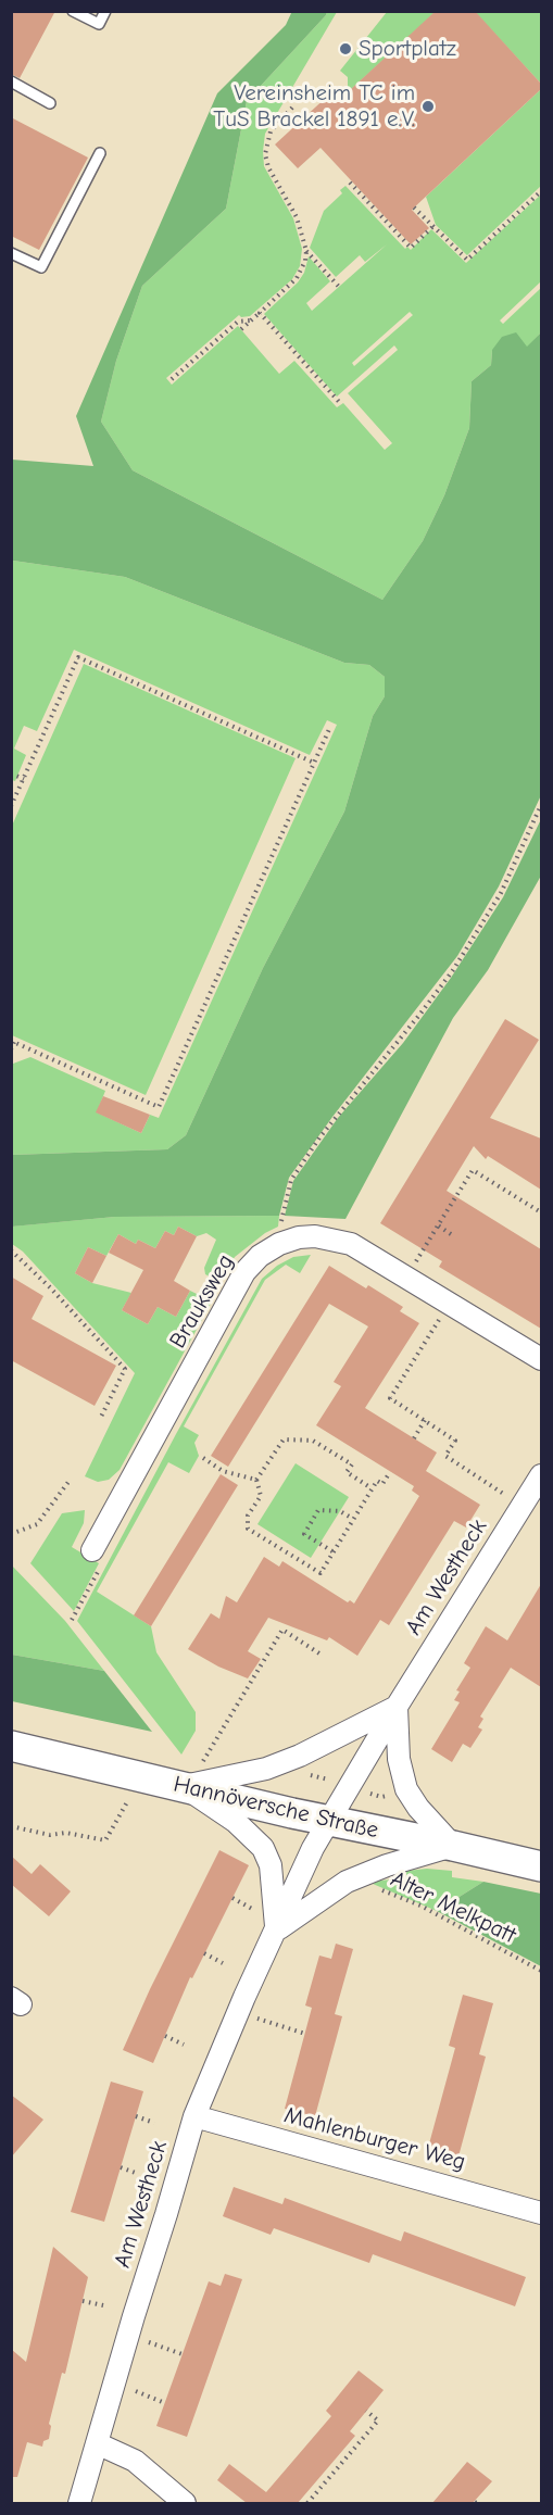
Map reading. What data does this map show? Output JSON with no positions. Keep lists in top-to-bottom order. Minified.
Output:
{"streets":{"main road":["Hannöversche Straße"],"street":["Brauksweg","Am Westheck","Mahlenburger Weg"],"path":["Alter Melkpatt"]},"crossings":[["Am Westheck","Hannöversche Straße"],["Am Westheck","Mahlenburger Weg"]],"places":["Sportplatz","Vereinsheim TC im TuS Brackel 1891 e.V."]}
